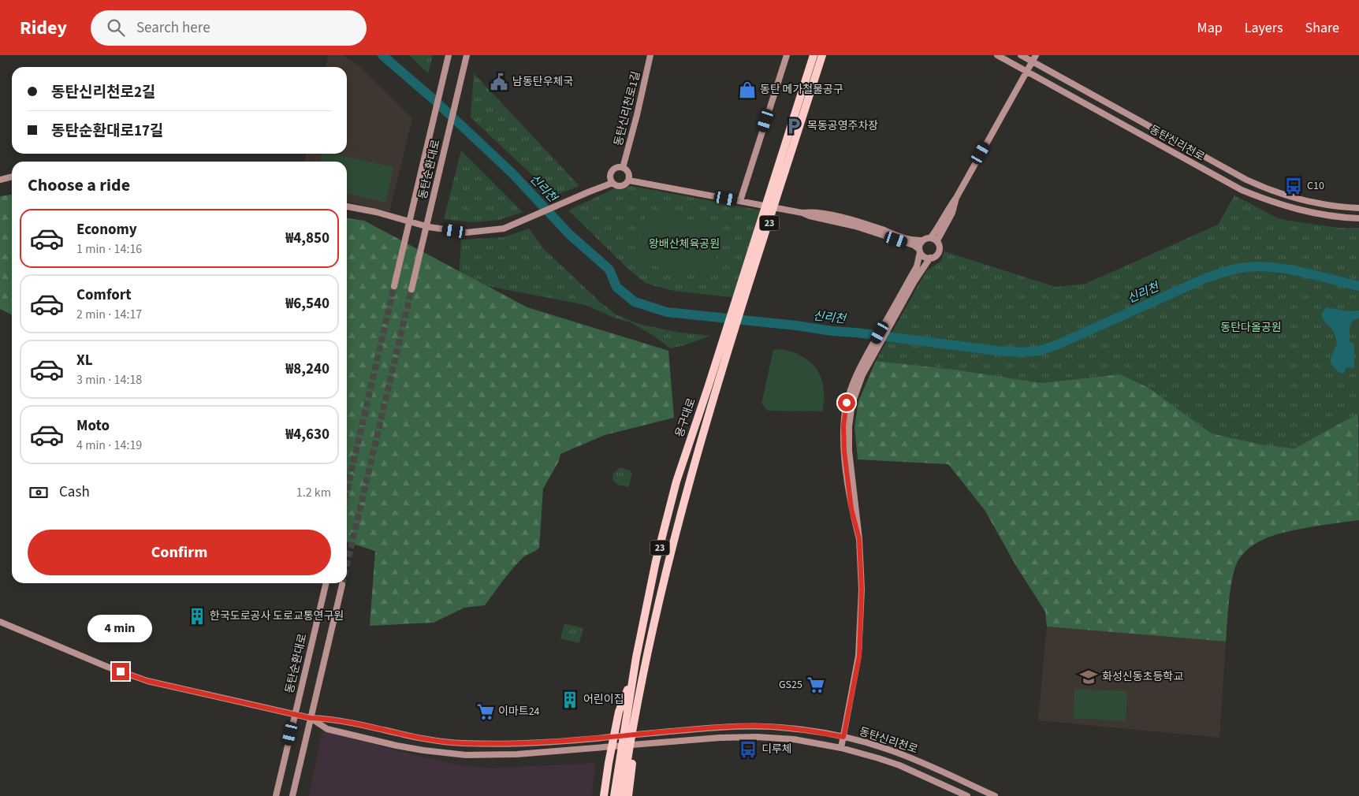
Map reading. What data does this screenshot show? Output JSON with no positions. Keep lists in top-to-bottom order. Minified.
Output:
{"streets":{"highway":["23","용구대로"],"main road":["동탄신리천로1길","동탄신리천로","동탄순환대로"]},"water":["신리천"],"parks":["왕배산체육공원","동탄다올공원"],"places":{"public building":["남동탄우체국"],"shop":["동탄 메가철물공구"],"parking":["목동공영주차장"],"bus stop":["C10","디루체"],"building":["한국도로공사 도로교통연구원","어린이집"],"school or university":["화성신동초등학교"],"supermarket":["GS25","이마트24"]},"page":{"header":"Ridey","search":"Search here","nav":["Map","Layers","Share"],"banner":["동탄신리천로2길","동탄순환대로17길"],"heading":"Choose a ride","list":[{"name":"Economy","note":"1 min · 14:16","value":"₩4,850"},{"name":"Comfort","note":"2 min · 14:17","value":"₩6,540"},{"name":"XL","note":"3 min · 14:18","value":"₩8,240"},{"name":"Moto","note":"4 min · 14:19","value":"₩4,630"}],"pay":["Cash","1.2 km"],"buttons":"Confirm","bubble":"4 min"}}
